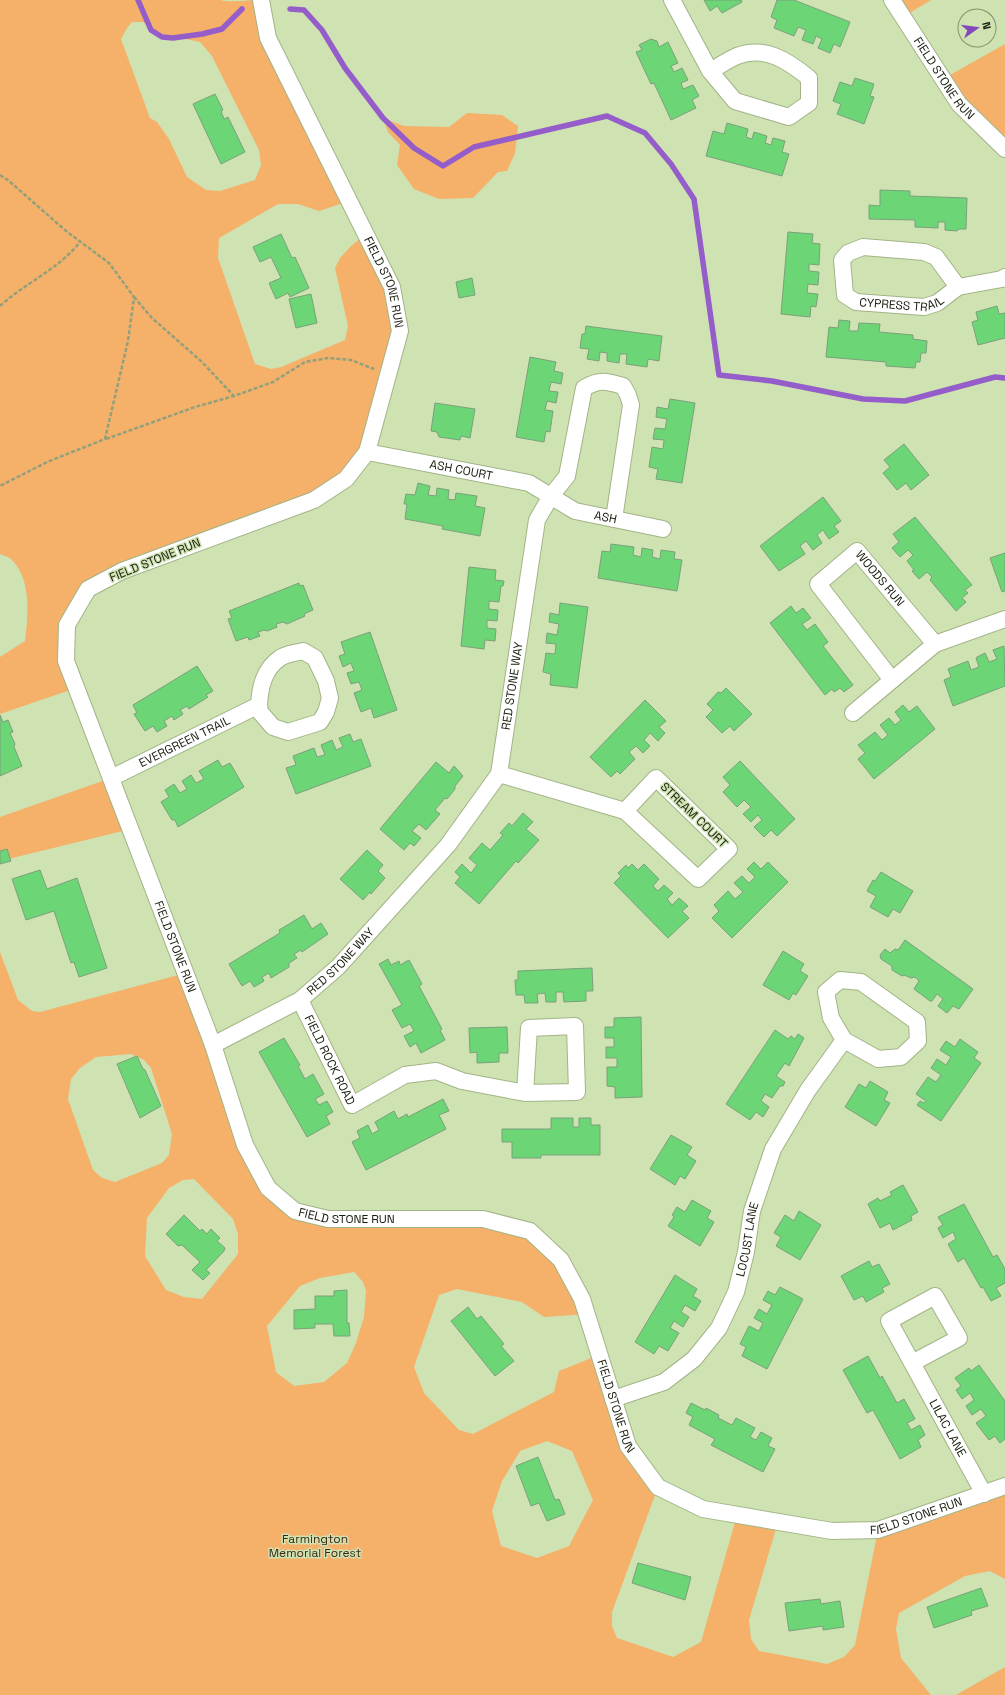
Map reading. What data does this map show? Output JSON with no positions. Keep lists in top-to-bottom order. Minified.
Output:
{"streets":{"street":["FIELD STONE RUN","CYPRESS TRAIL","ASH COURT","ASH","WOODS RUN","RED STONE WAY","EVERGREEN TRAIL","STREAM COURT","FIELD ROCK ROAD","LOCUST LANE","LILAC LANE"]},"crossings":[["FIELD STONE RUN","ASH COURT"],["FIELD STONE RUN","RED STONE WAY"],["FIELD STONE RUN","EVERGREEN TRAIL"],["FIELD STONE RUN","LOCUST LANE"],["FIELD STONE RUN","LILAC LANE"],["ASH COURT","ASH"],["ASH COURT","RED STONE WAY"],["ASH","RED STONE WAY"],["RED STONE WAY","STREAM COURT"],["RED STONE WAY","FIELD ROCK ROAD"]],"parks":["Farmington Memorial Forest"],"north":"right"}
